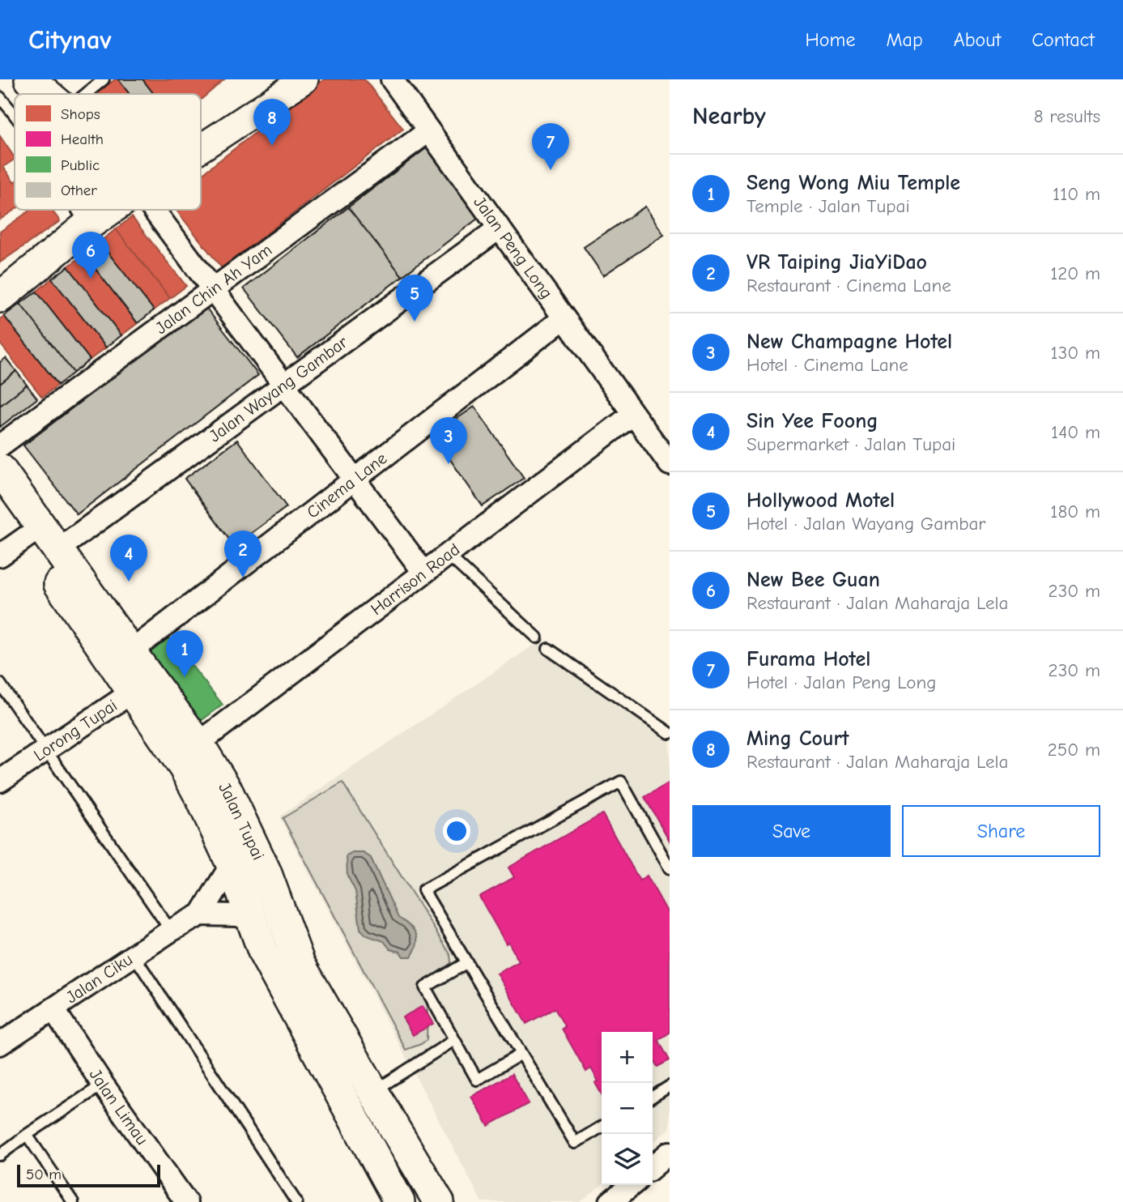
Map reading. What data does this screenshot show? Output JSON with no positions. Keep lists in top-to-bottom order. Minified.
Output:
{"streets":{"main road":["Jalan Tupai"],"street":["Jalan Peng Long","Jalan Chin Ah Yam","Jalan Wayang Gambar","Cinema Lane","Harrison Road","Lorong Tupai","Jalan Ciku","Jalan Limau"]},"crossings":[["Jalan Peng Long","Jalan Chin Ah Yam"],["Jalan Peng Long","Jalan Wayang Gambar"],["Jalan Peng Long","Cinema Lane"],["Jalan Peng Long","Harrison Road"],["Jalan Wayang Gambar","Jalan Tupai"],["Cinema Lane","Jalan Tupai"],["Harrison Road","Jalan Tupai"],["Lorong Tupai","Jalan Tupai"],["Jalan Ciku","Jalan Limau"]],"legend":["Shops","Health","Public","Other"],"scale_bar":"50 m","page":{"header":"Citynav","nav":["Home","Map","About","Contact"],"heading":["Nearby","8 results"],"pins":["8","7","6","5","3","2","4","1"],"list":[{"mark":"1","name":"Seng Wong Miu Temple","note":"Temple · Jalan Tupai","value":"110 m"},{"mark":"2","name":"VR Taiping JiaYiDao","note":"Restaurant · Cinema Lane","value":"120 m"},{"mark":"3","name":"New Champagne Hotel","note":"Hotel · Cinema Lane","value":"130 m"},{"mark":"4","name":"Sin Yee Foong","note":"Supermarket · Jalan Tupai","value":"140 m"},{"mark":"5","name":"Hollywood Motel","note":"Hotel · Jalan Wayang Gambar","value":"180 m"},{"mark":"6","name":"New Bee Guan","note":"Restaurant · Jalan Maharaja Lela","value":"230 m"},{"mark":"7","name":"Furama Hotel","note":"Hotel · Jalan Peng Long","value":"230 m"},{"mark":"8","name":"Ming Court","note":"Restaurant · Jalan Maharaja Lela","value":"250 m"}],"buttons":["Save","Share"],"map_buttons":["+","−"],"scale":"50 m"}}
